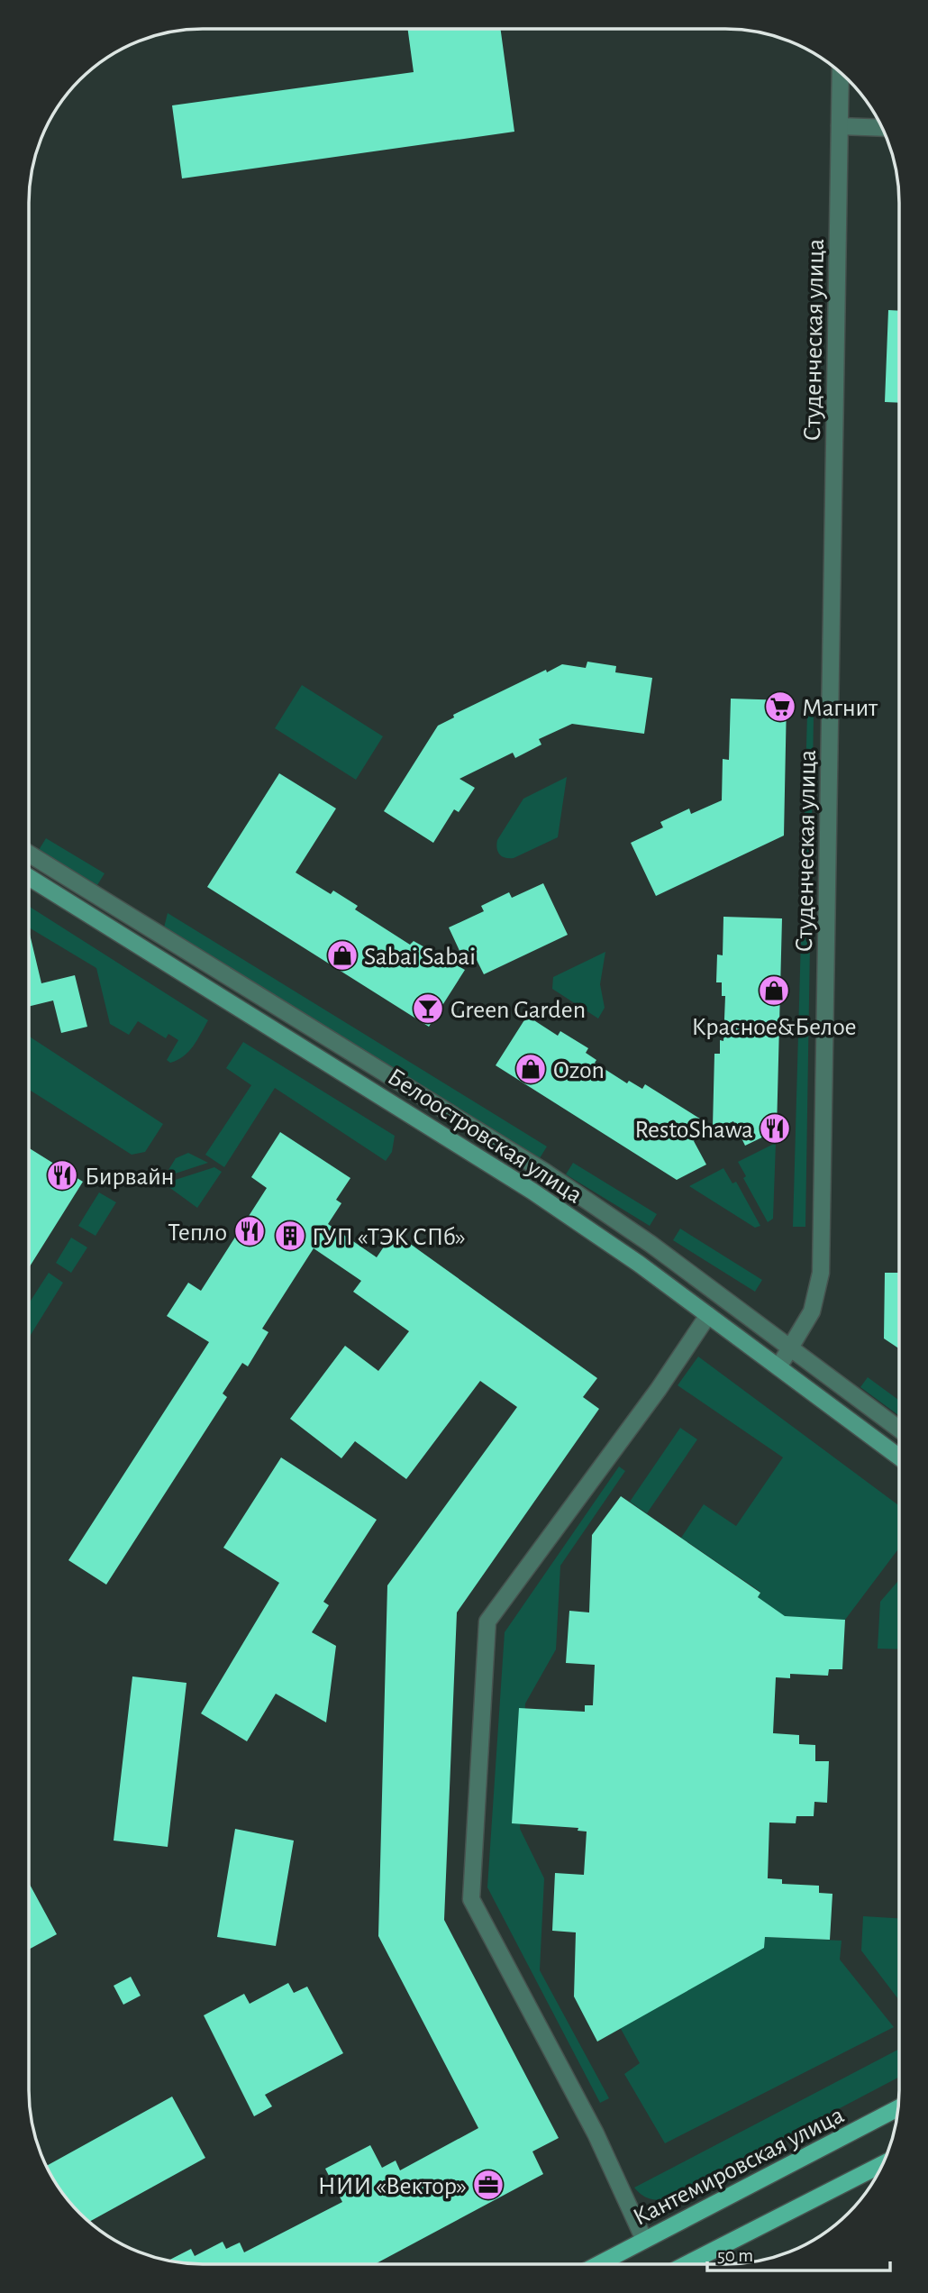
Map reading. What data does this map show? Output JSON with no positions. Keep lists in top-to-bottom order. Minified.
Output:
{"streets":{"main road":["Белоостровская улица","Кантемировская улица"],"street":["Студенческая улица"]},"crossings":[["Студенческая улица","Белоостровская улица"]],"places":{"supermarket":["Магнит"],"shop":["Sabai Sabai","Красное&Белое","Ozon"],"bar":["Green Garden"],"restaurant":["RestoShawa","Бирвайн","Тепло"],"building":["ГУП «ТЭК СПб»"],"office":["НИИ «Вектор»"]},"scale_bar":"50 m"}
